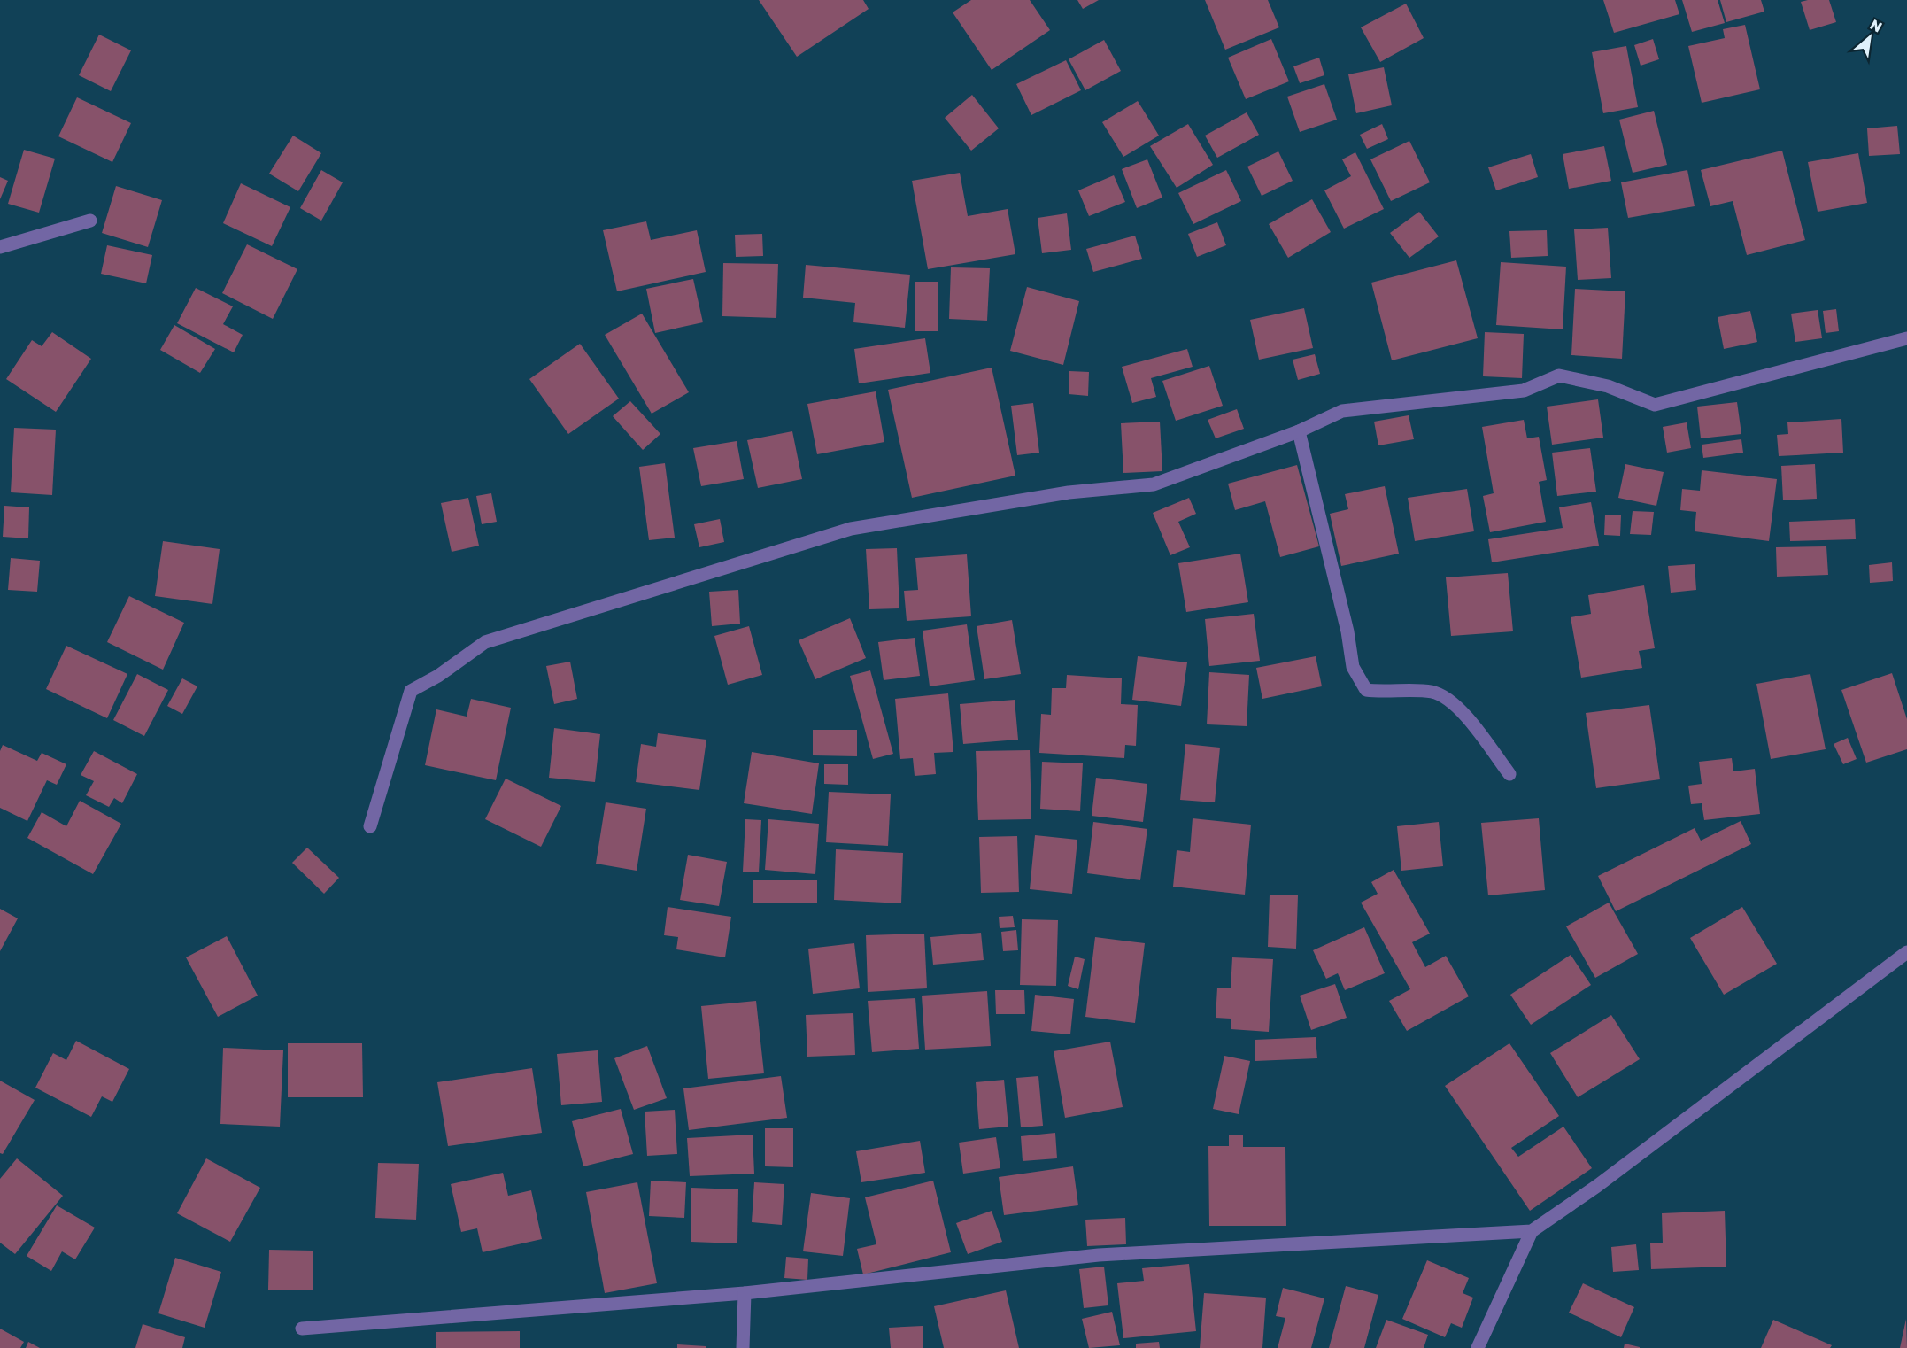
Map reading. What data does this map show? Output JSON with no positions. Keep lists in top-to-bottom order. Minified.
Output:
{"north":"top right"}
